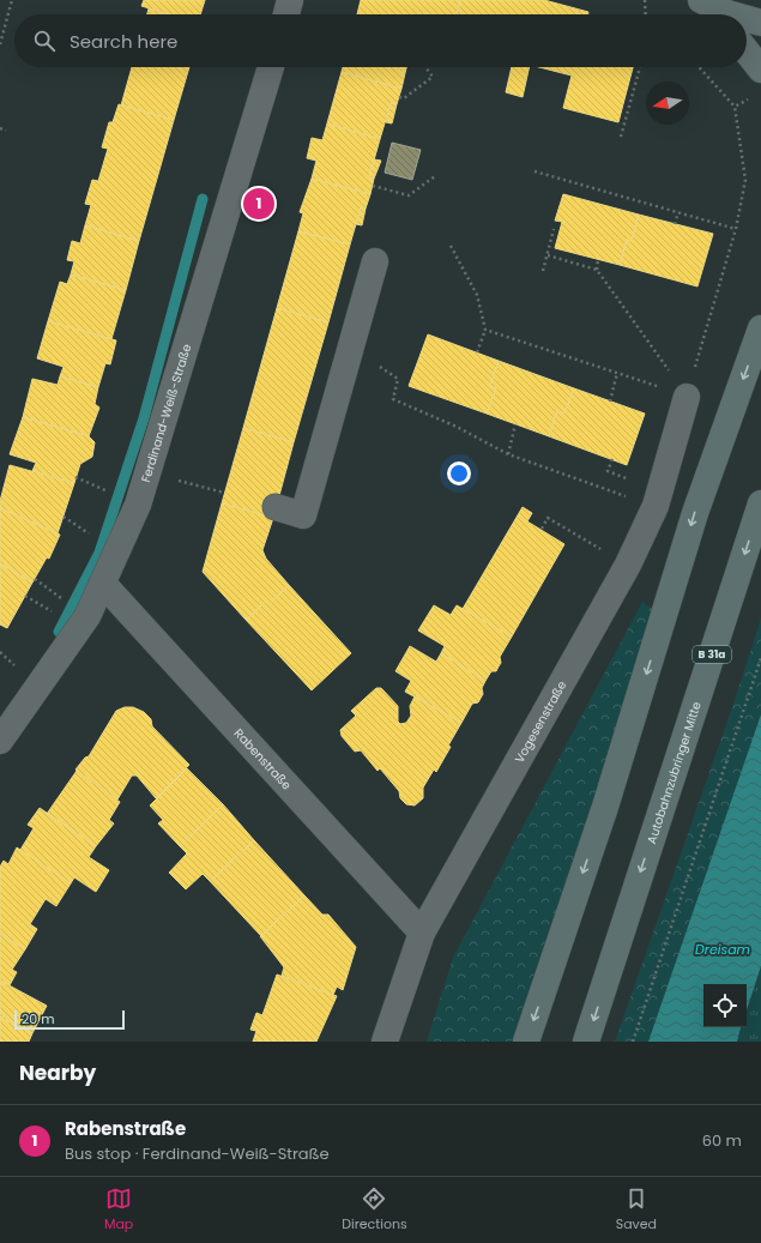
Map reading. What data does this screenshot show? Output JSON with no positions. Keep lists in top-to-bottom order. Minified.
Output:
{"streets":{"highway":["B 31a","Autobahnzubringer Mitte"],"street":["Ferdinand-Weiß-Straße","Vogesenstraße","Rabenstraße"]},"crossings":[["Ferdinand-Weiß-Straße","Rabenstraße"],["Vogesenstraße","Rabenstraße"]],"water":["Dreisam"],"scale_bar":"20 m","north":"left","page":{"search":"Search here","pins":"1","scale":"20 m","heading":"Nearby","list":[{"mark":"1","name":"Rabenstraße","note":"Bus stop · Ferdinand-Weiß-Straße","value":"60 m"}],"nav":["Map","Directions","Saved"]}}
